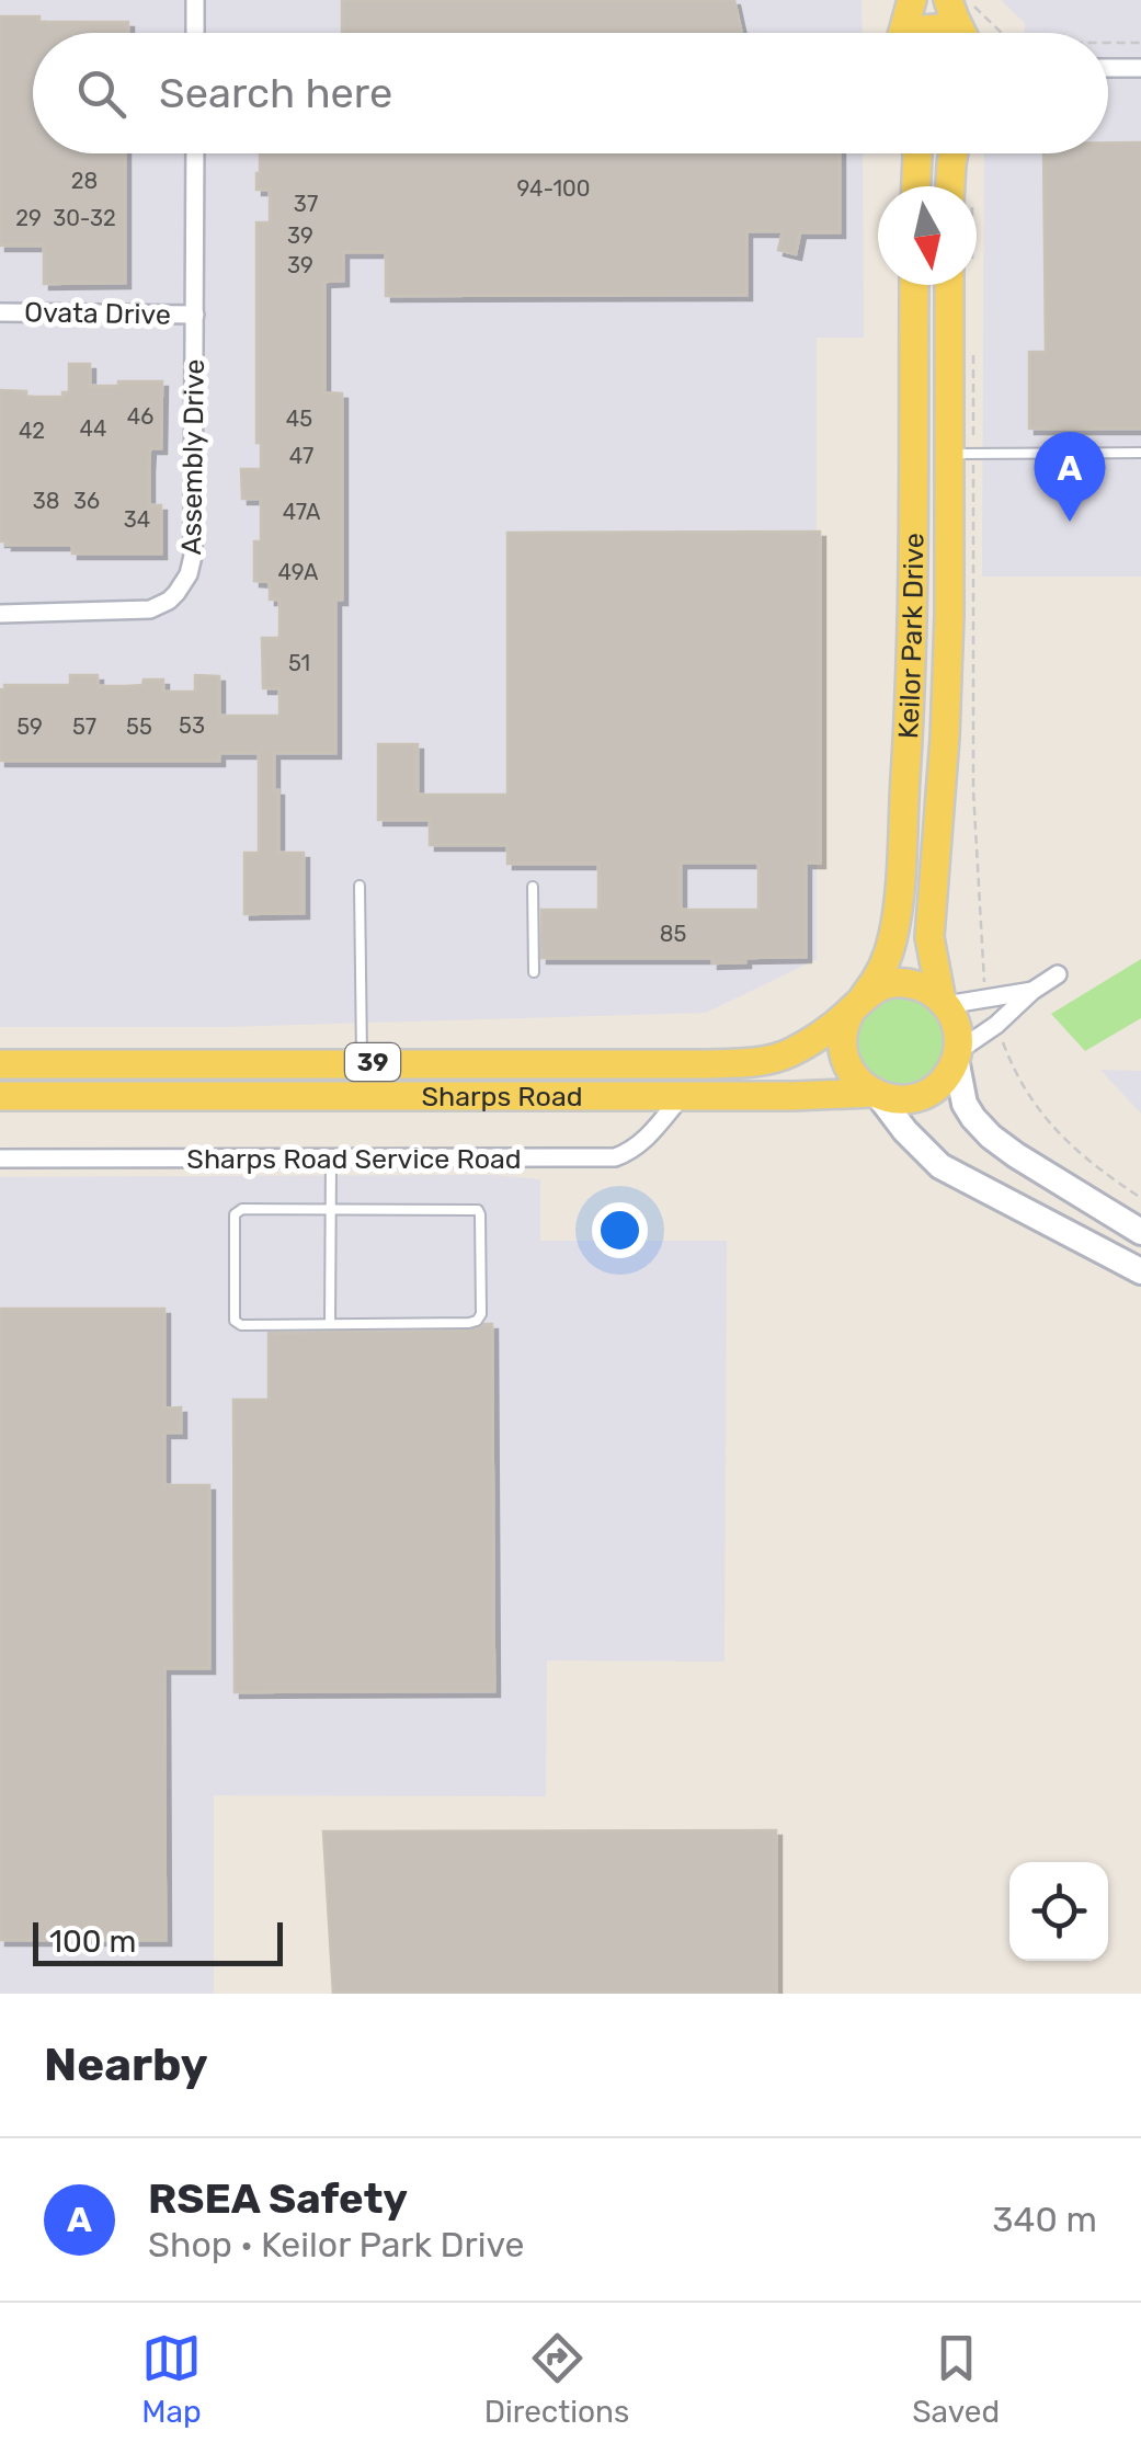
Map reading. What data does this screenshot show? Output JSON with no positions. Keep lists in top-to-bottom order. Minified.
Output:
{"streets":{"main road":["Keilor Park Drive","39","Sharps Road"],"street":["Ovata Drive","Assembly Drive","Sharps Road Service Road"]},"crossings":[["Ovata Drive","Assembly Drive"],["Keilor Park Drive","39"],["Keilor Park Drive","Sharps Road"],["39","Sharps Road"],["Sharps Road","Sharps Road Service Road"]],"house_numbers":["28","94-100","37","29","30-32","39","39","46","45","44","42","47","38","36","47A","34","49A","51","53","59","57","55","85"],"scale_bar":"100 m","north":"bottom","page":{"search":"Search here","pins":"A","scale":"100 m","heading":"Nearby","list":[{"mark":"A","name":"RSEA Safety","note":"Shop · Keilor Park Drive","value":"340 m"}],"nav":["Map","Directions","Saved"]}}
